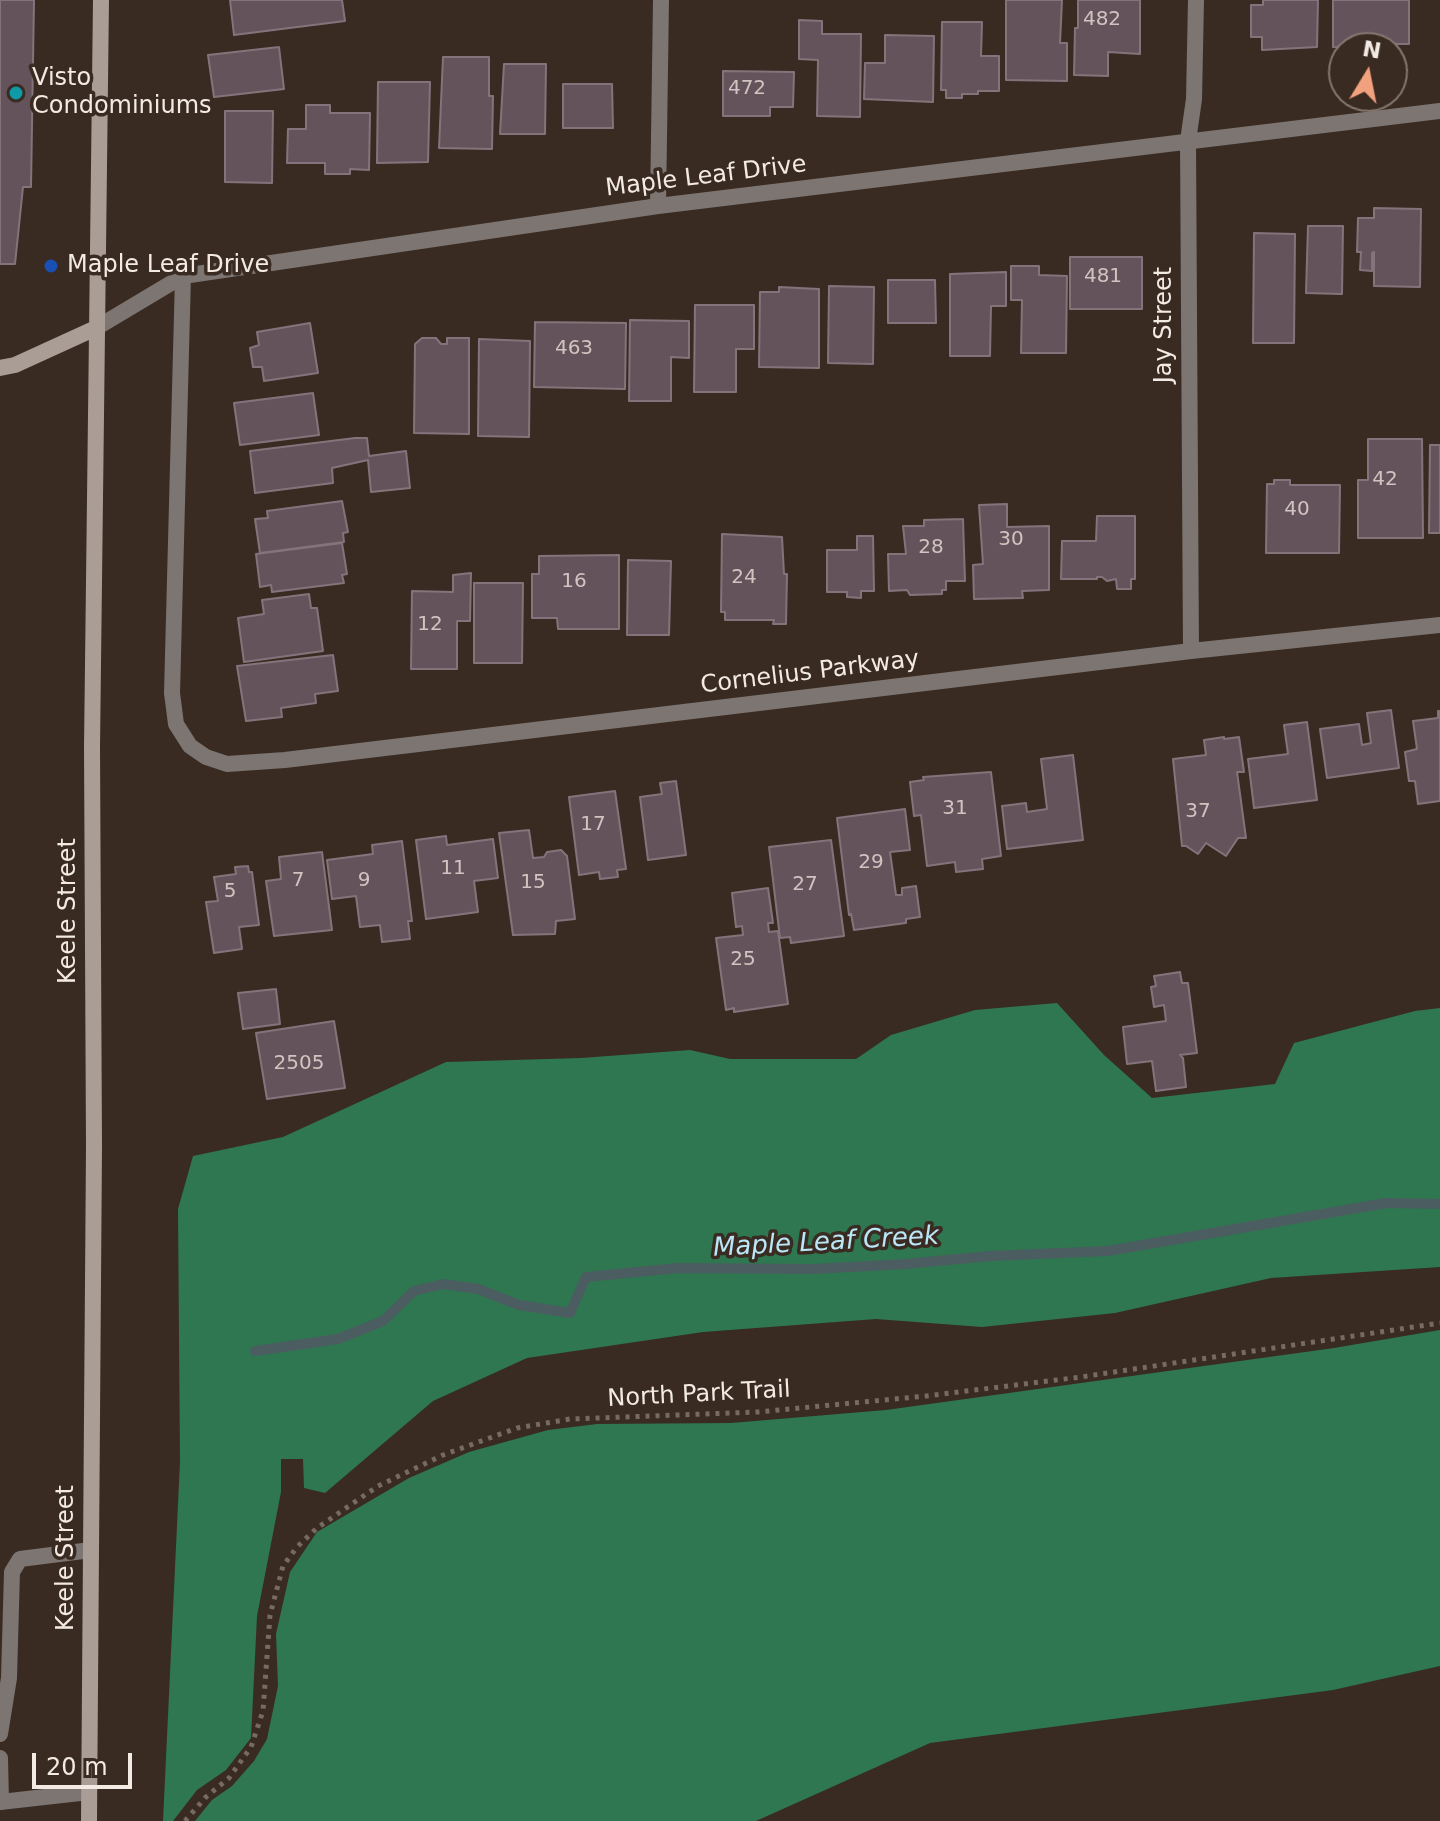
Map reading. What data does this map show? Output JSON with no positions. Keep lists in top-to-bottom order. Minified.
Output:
{"streets":{"main road":["Maple Leaf Drive","Keele Street"],"street":["Jay Street","Cornelius Parkway"],"path":["North Park Trail"]},"crossings":[["Maple Leaf Drive","Jay Street"],["Maple Leaf Drive","Cornelius Parkway"],["Maple Leaf Drive","Keele Street"],["Jay Street","Cornelius Parkway"]],"water":["Maple Leaf Creek"],"places":["Visto Condominiums","Maple Leaf Drive"],"house_numbers":["482","472","481","463","42","40","30","28","24","16","12","31","37","17","29","11","7","9","15","27","5","25","2505"],"scale_bar":"20 m","north":"top"}
